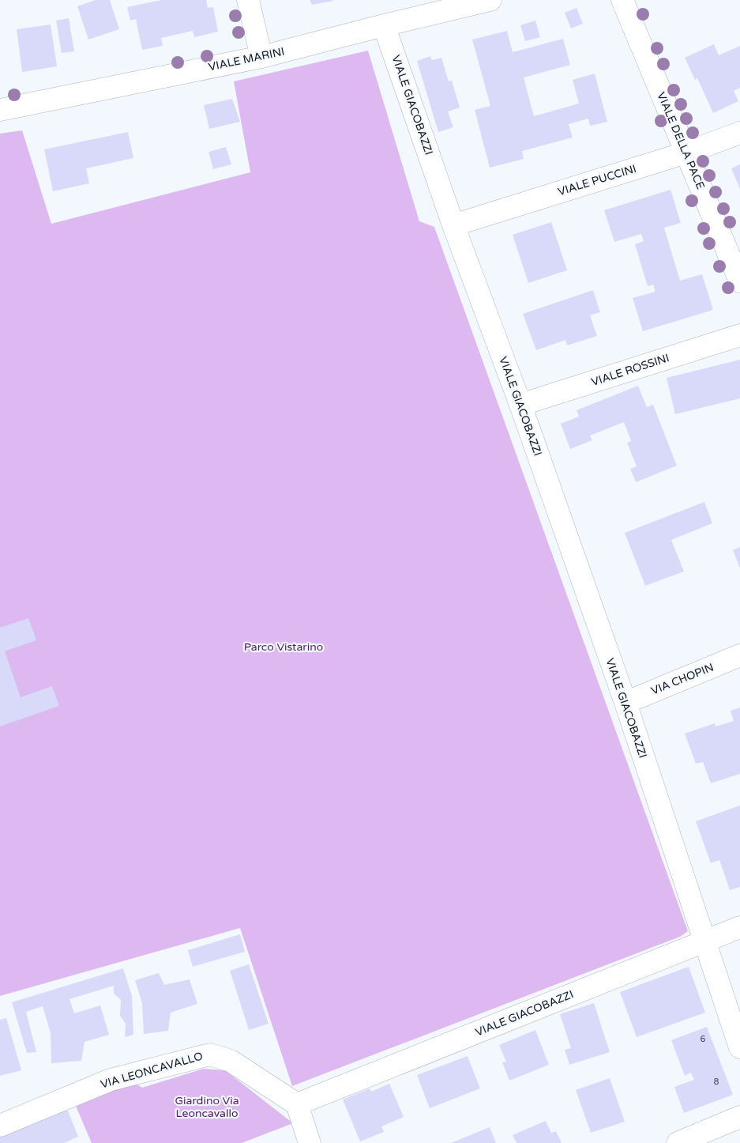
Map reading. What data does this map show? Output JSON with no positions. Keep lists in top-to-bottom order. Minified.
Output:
{"streets":{"street":["VIALE MARINI","VIALE GIACOBAZZI","VIALE DELLA PACE","VIALE PUCCINI","VIALE ROSSINI","VIA CHOPIN","VIA LEONCAVALLO"]},"crossings":[["VIALE MARINI","VIALE GIACOBAZZI"],["VIALE GIACOBAZZI","VIALE PUCCINI"],["VIALE GIACOBAZZI","VIALE ROSSINI"],["VIALE GIACOBAZZI","VIA CHOPIN"],["VIALE GIACOBAZZI","VIA LEONCAVALLO"],["VIALE DELLA PACE","VIALE PUCCINI"]],"parks":["Parco Vistarino","Giardino Via Leoncavallo"],"house_numbers":["6","8"]}
